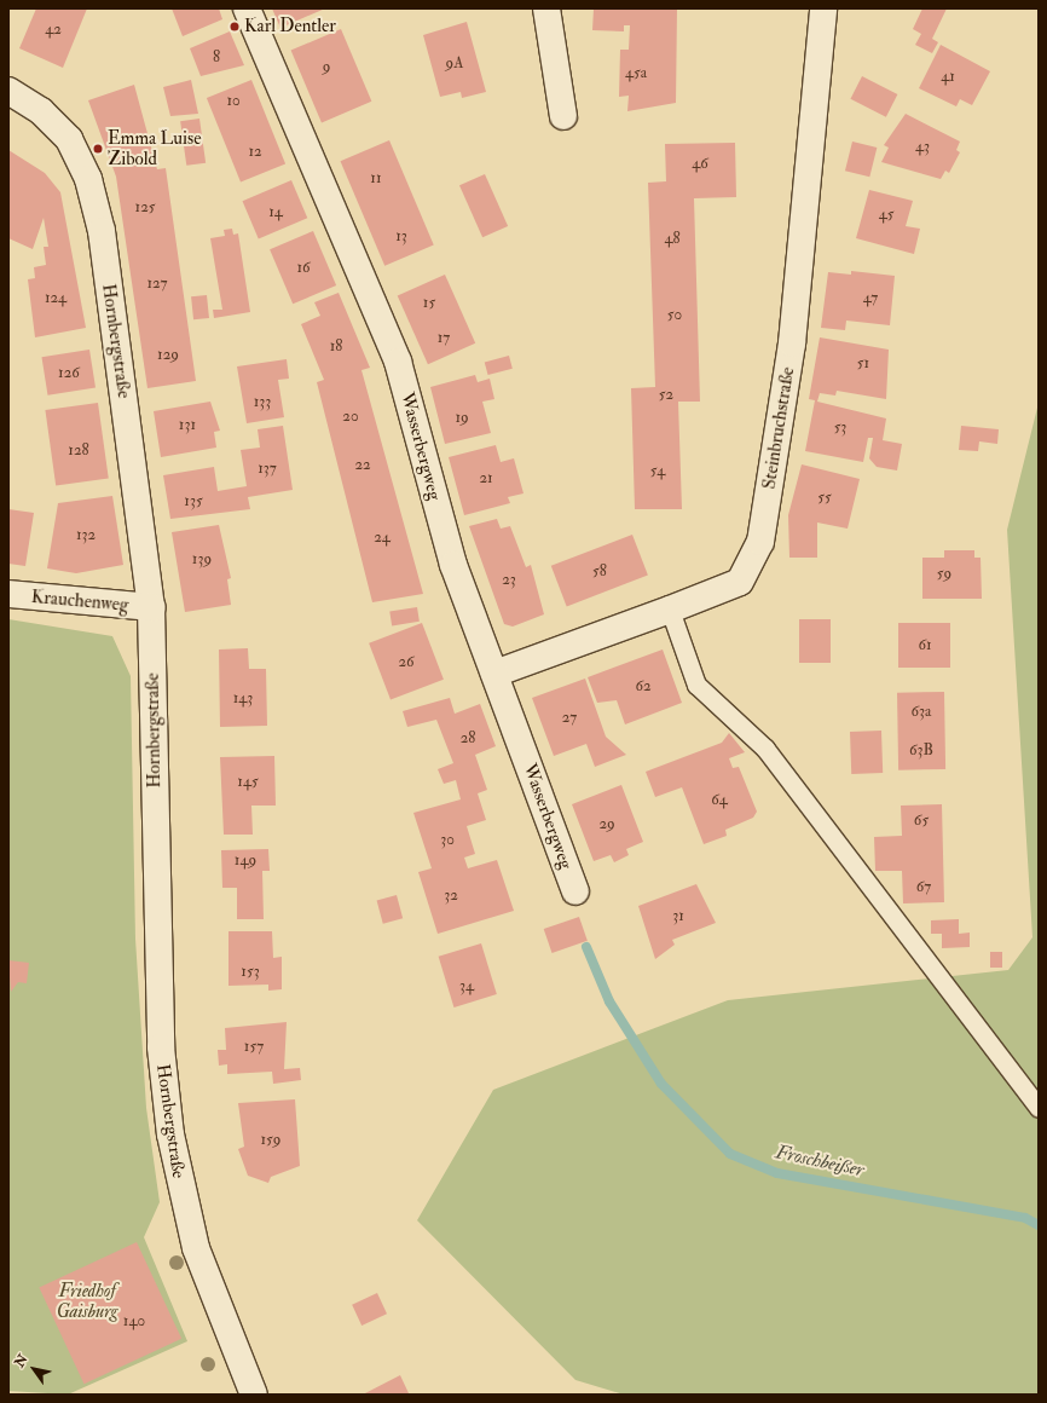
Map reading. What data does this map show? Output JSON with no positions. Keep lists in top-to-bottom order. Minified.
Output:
{"streets":{"street":["Hornbergstraße","Steinbruchstraße","Wasserbergweg","Krauchenweg"]},"crossings":[["Hornbergstraße","Krauchenweg"],["Steinbruchstraße","Wasserbergweg"]],"water":["Froschbeißer"],"parks":["Friedhof Gaisburg"],"places":["Karl Dentler","Emma Luise Zibold"],"house_numbers":["42","8","9A","9","45a","41","10","43","12","46","11","125","14","45","13","48","16","127","124","47","15","50","17","18","129","51","126","52","133","20","19","131","53","128","22","137","54","21","55","135","132","24","139","58","59","23","61","26","62","143","63a","27","28","63B","145","64","65","29","30","149","67","32","31","153","34","157","159","140"],"north":"top left"}
